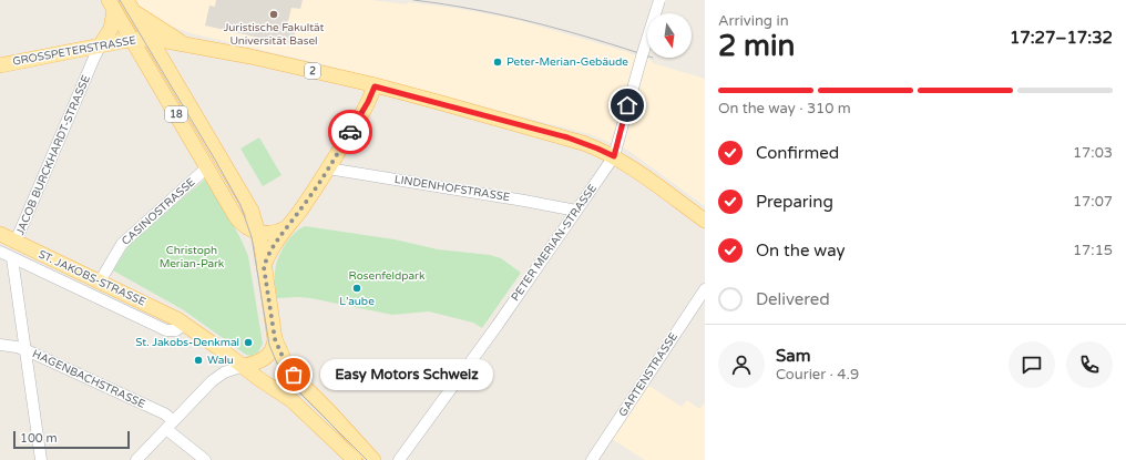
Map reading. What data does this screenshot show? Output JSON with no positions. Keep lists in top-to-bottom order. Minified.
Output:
{"streets":{"main road":["GROSSPETERSTRASSE","2","18","ST. JAKOBS-STRASSE"],"street":["JACOB BURCKHARDT-STRASSE","LINDENHOFSTRASSE","CASINOSTRASSE","PETER MERIAN-STRASSE","GARTENSTRASSE","HAGENBACHSTRASSE"]},"crossings":[["GROSSPETERSTRASSE","2"],["GROSSPETERSTRASSE","18"],["GROSSPETERSTRASSE","JACOB BURCKHARDT-STRASSE"],["2","PETER MERIAN-STRASSE"],["18","CASINOSTRASSE"],["JACOB BURCKHARDT-STRASSE","ST. JAKOBS-STRASSE"],["LINDENHOFSTRASSE","PETER MERIAN-STRASSE"],["CASINOSTRASSE","ST. JAKOBS-STRASSE"]],"parks":["Christoph Merian-Park","Rosenfeldpark"],"places":["Juristische Fakultät Universität Basel","Peter-Merian-Gebäude","L’aube","St. Jakobs-Denkmal","Walu","Easy Motors Schweiz"],"scale_bar":"100 m","north":"bottom","page":{"heading":["2 min","Arriving in","17:27–17:32"],"panel":["Sam","Courier · 4.9"],"bar":"On the way · 310 m","list":[["Confirmed","17:03"],["Preparing","17:07"],["On the way","17:15"],"Delivered"],"bubble":"Easy Motors Schweiz","scale":"100 m"}}
